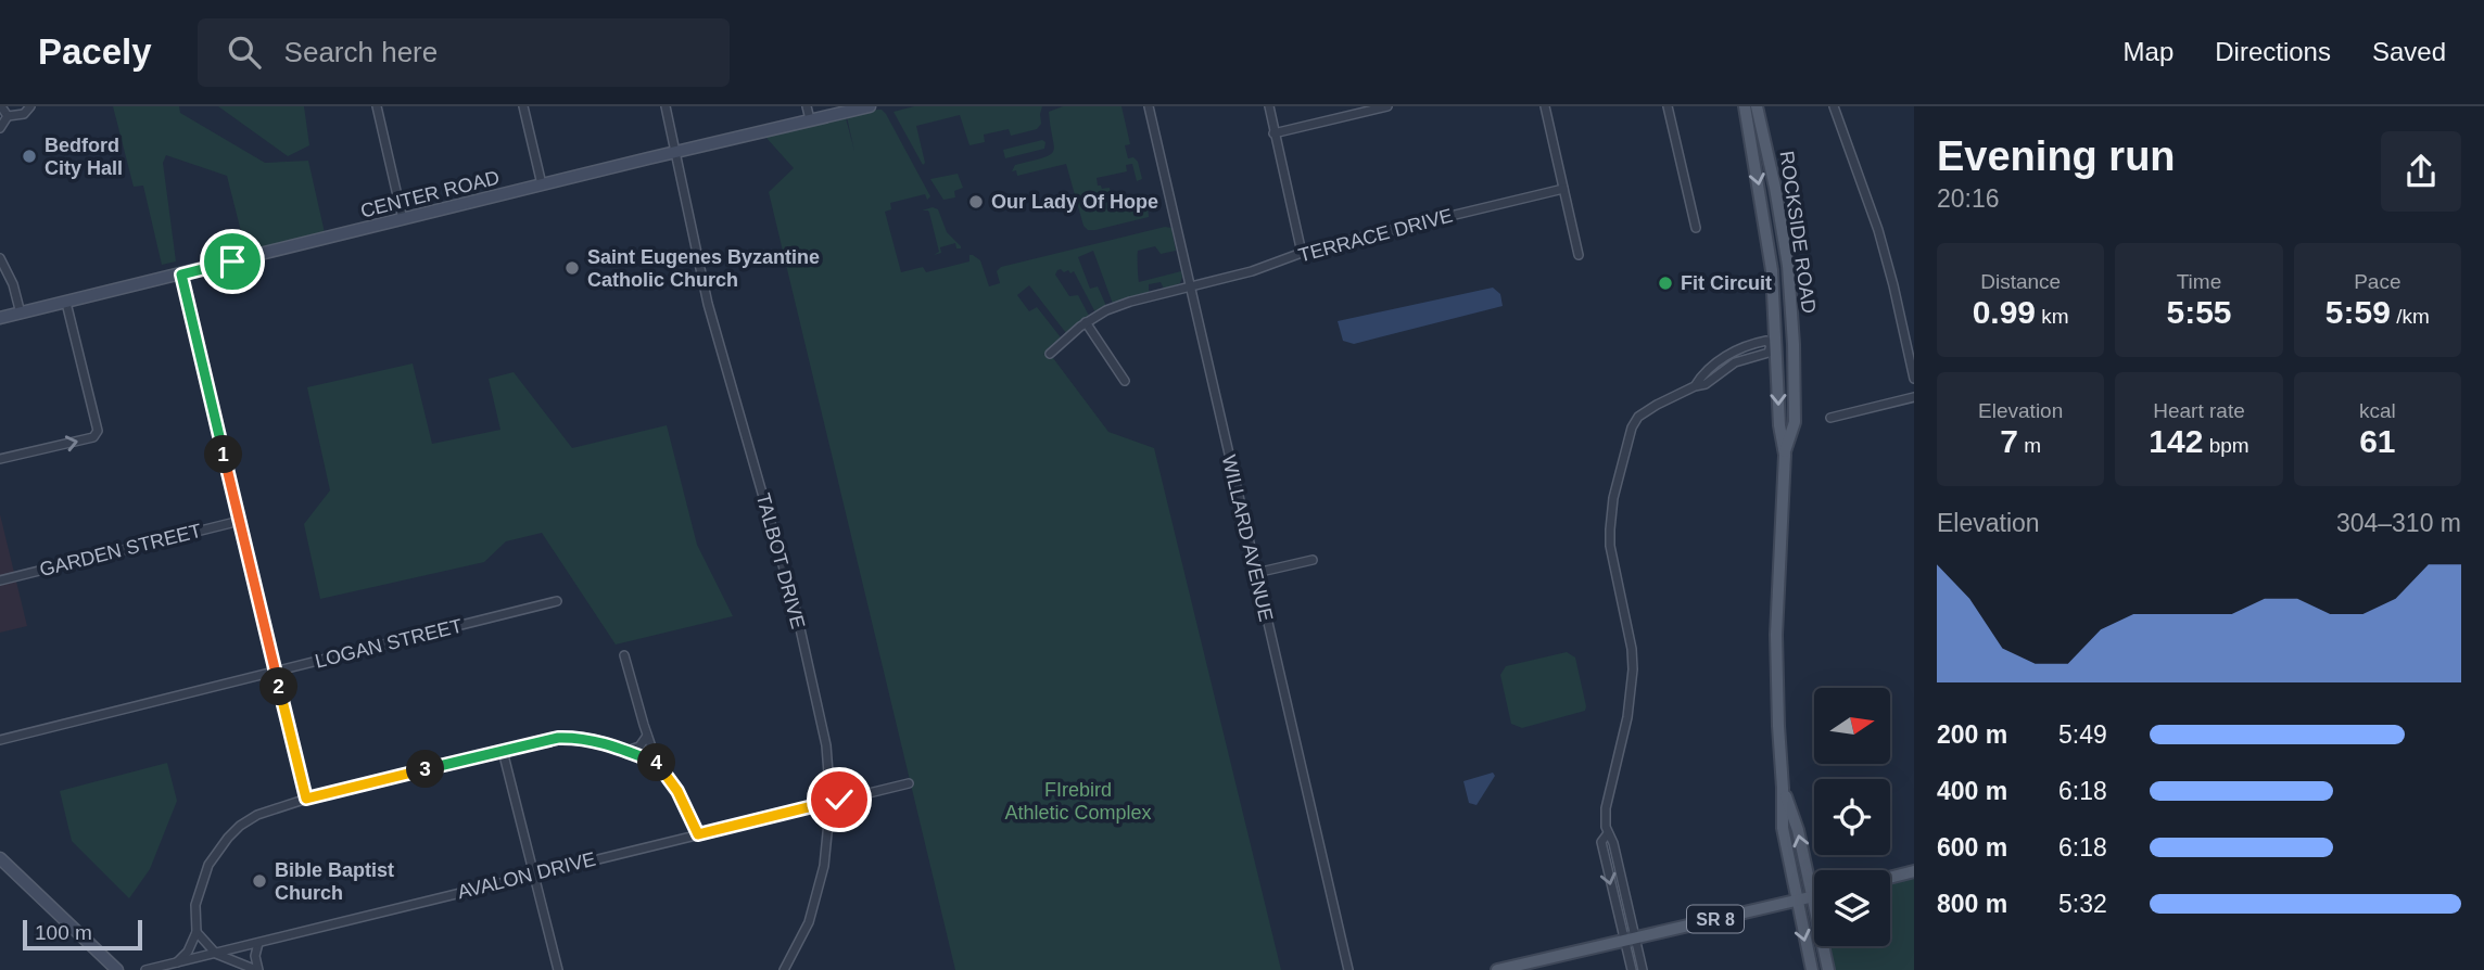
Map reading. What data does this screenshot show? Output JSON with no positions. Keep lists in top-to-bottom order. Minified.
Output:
{"streets":{"main road":["CENTER ROAD","ROCKSIDE ROAD","SR 8"],"street":["TERRACE DRIVE","WILLARD AVENUE","GARDEN STREET","TALBOT DRIVE","LOGAN STREET","AVALON DRIVE"]},"crossings":[["CENTER ROAD","TALBOT DRIVE"],["ROCKSIDE ROAD","SR 8"],["TERRACE DRIVE","WILLARD AVENUE"],["TALBOT DRIVE","AVALON DRIVE"]],"parks":["FIrebird Athletic Complex"],"places":["Bedford City Hall","Our Lady Of Hope","Saint Eugenes Byzantine Catholic Church","Fit Circuit","Bible Baptist Church"],"scale_bar":"100 m","north":"right","page":{"header":"Pacely","search":"Search here","nav":["Map","Directions","Saved"],"heading":["Evening run","20:16"],"stats":[["Distance","0.99 km"],["Time","5:55"],["Pace","5:59 /km"],["Elevation","7 m"],["Heart rate","142 bpm"],["kcal","61"]],"pins":["1","2","4","3"],"chart":["Elevation","304–310 m"],"list":[{"name":"200 m","note":"5:49"},{"name":"400 m","note":"6:18"},{"name":"600 m","note":"6:18"},{"name":"800 m","note":"5:32"}],"scale":"100 m"}}
